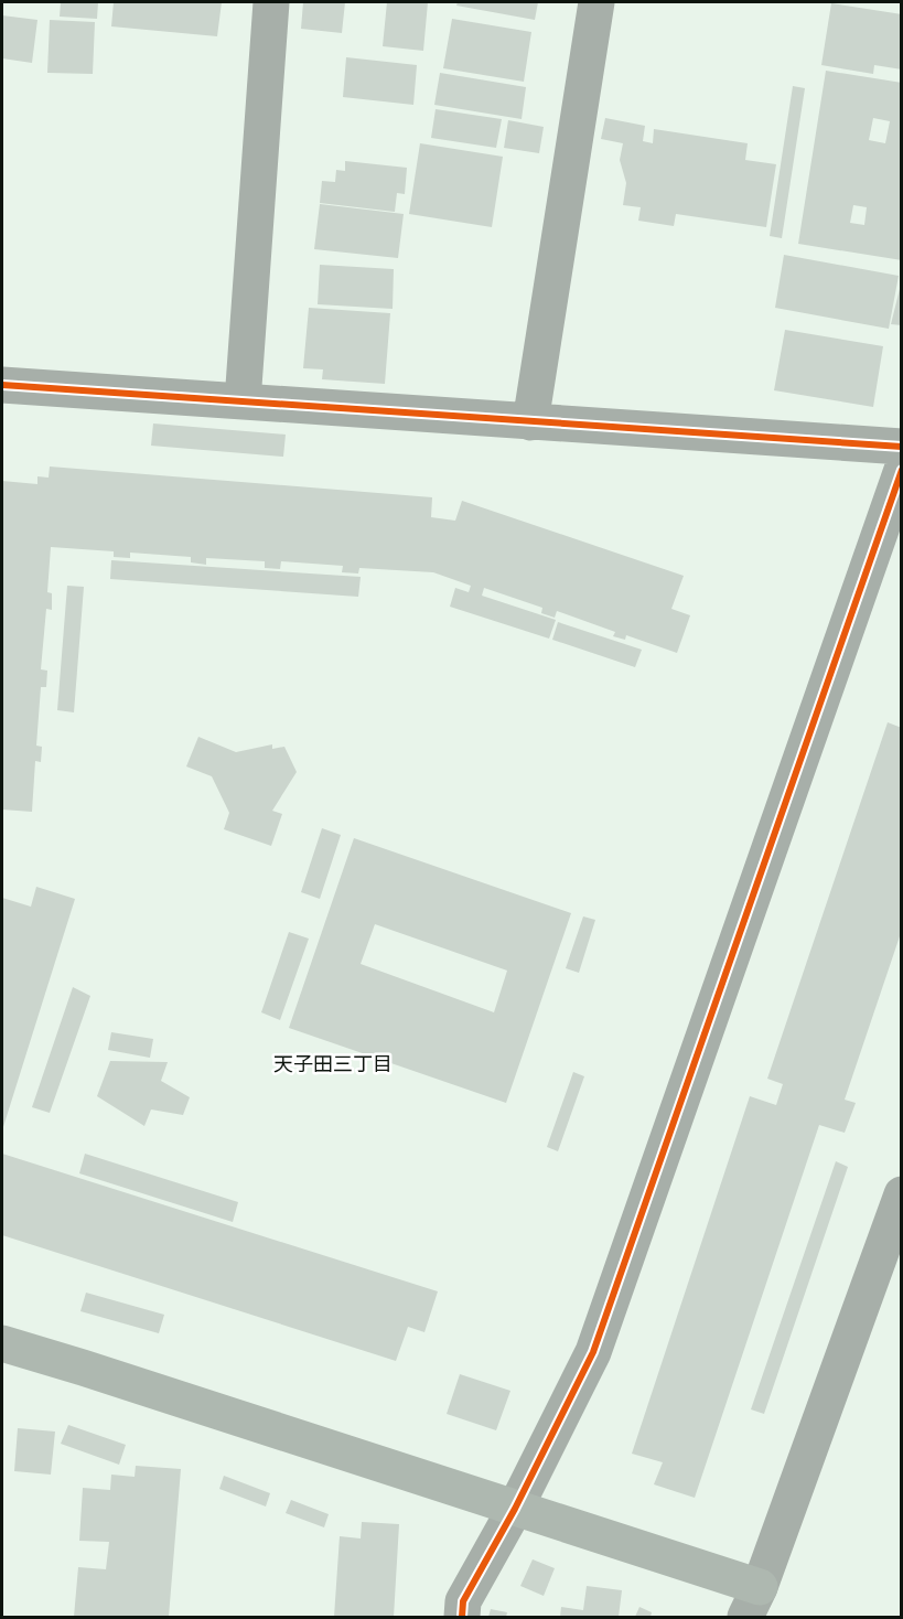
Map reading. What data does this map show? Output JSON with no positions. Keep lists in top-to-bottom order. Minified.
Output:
{"districts":["天子田三丁目"]}
